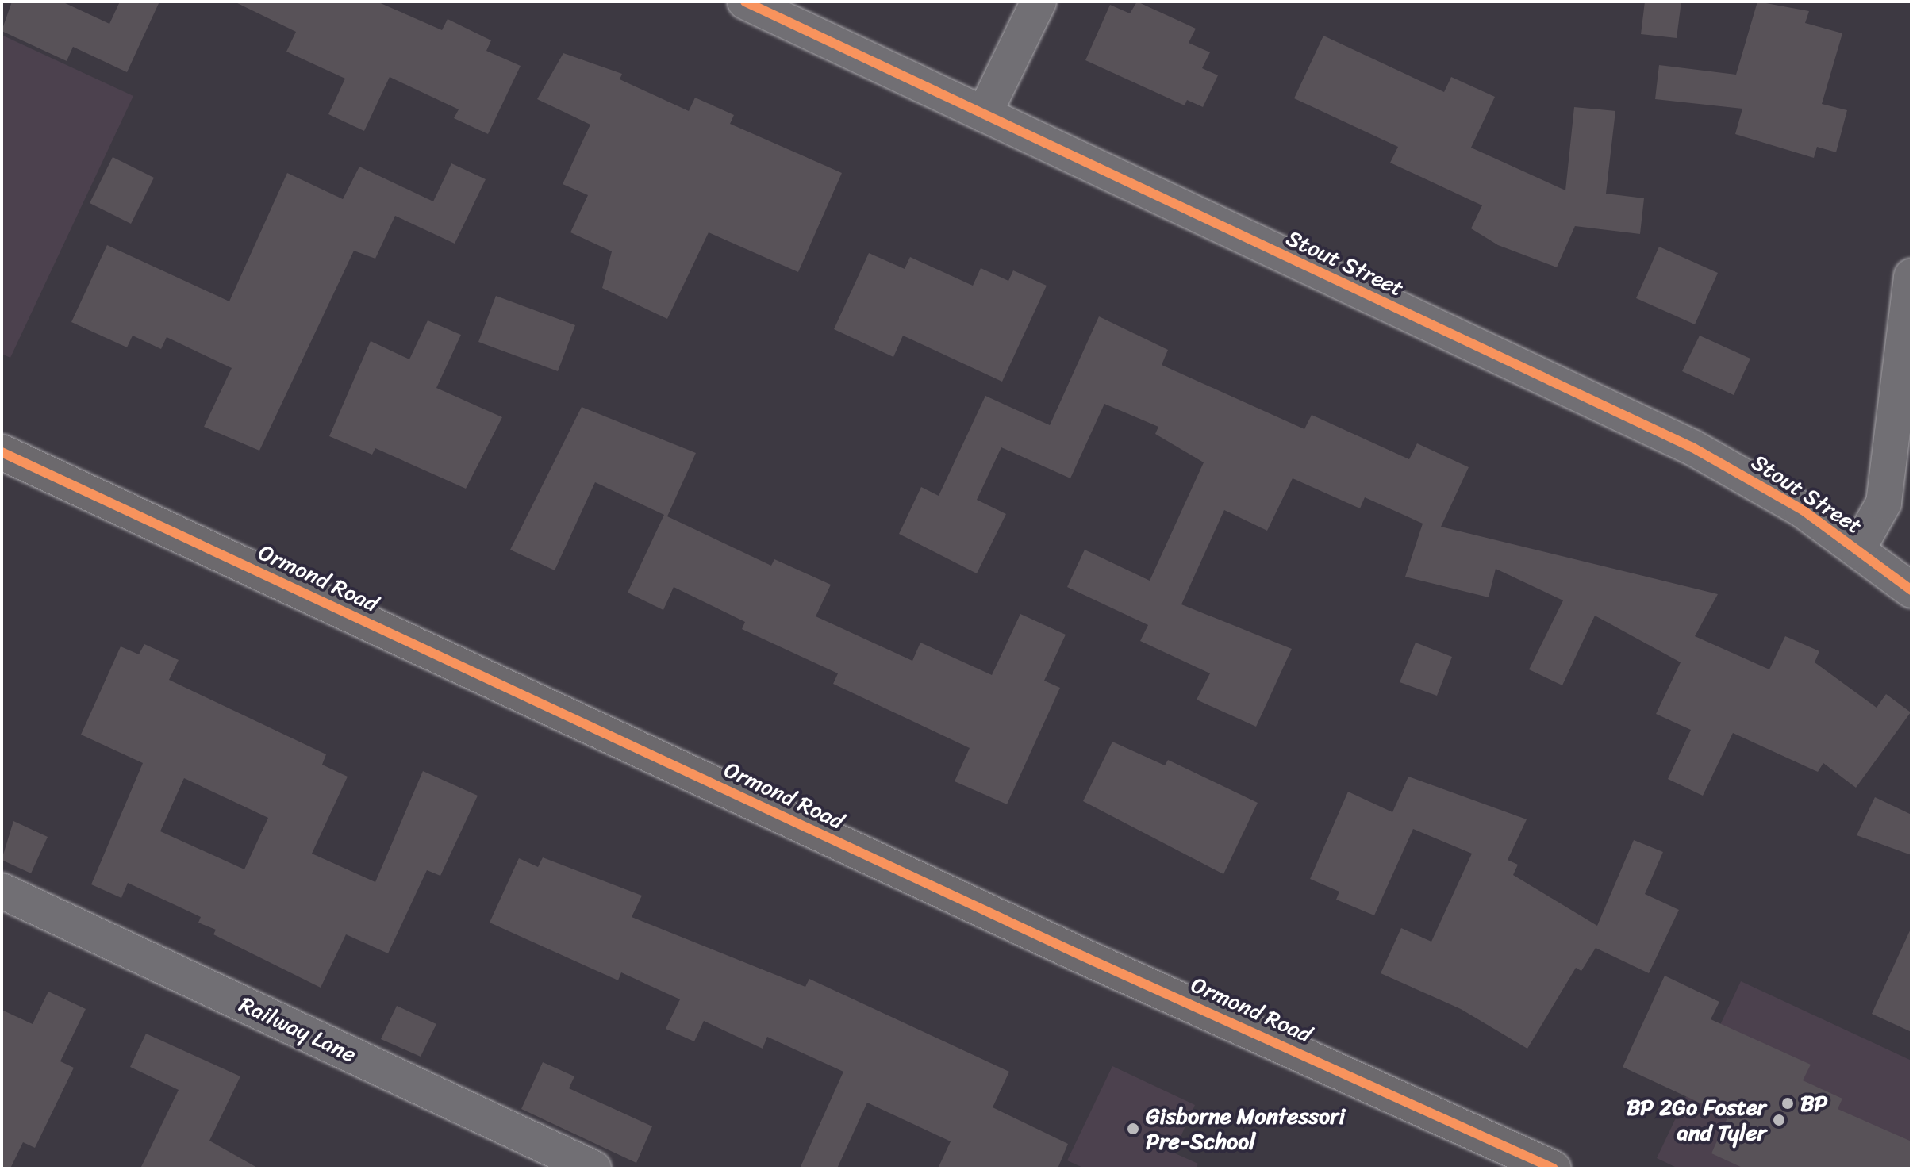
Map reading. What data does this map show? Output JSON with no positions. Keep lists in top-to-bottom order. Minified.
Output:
{"streets":{"main road":["Ormond Road"],"street":["Stout Street","Railway Lane"]},"places":["BP","BP 2Go Foster and Tyler","Gisborne Montessori Pre-School"]}
